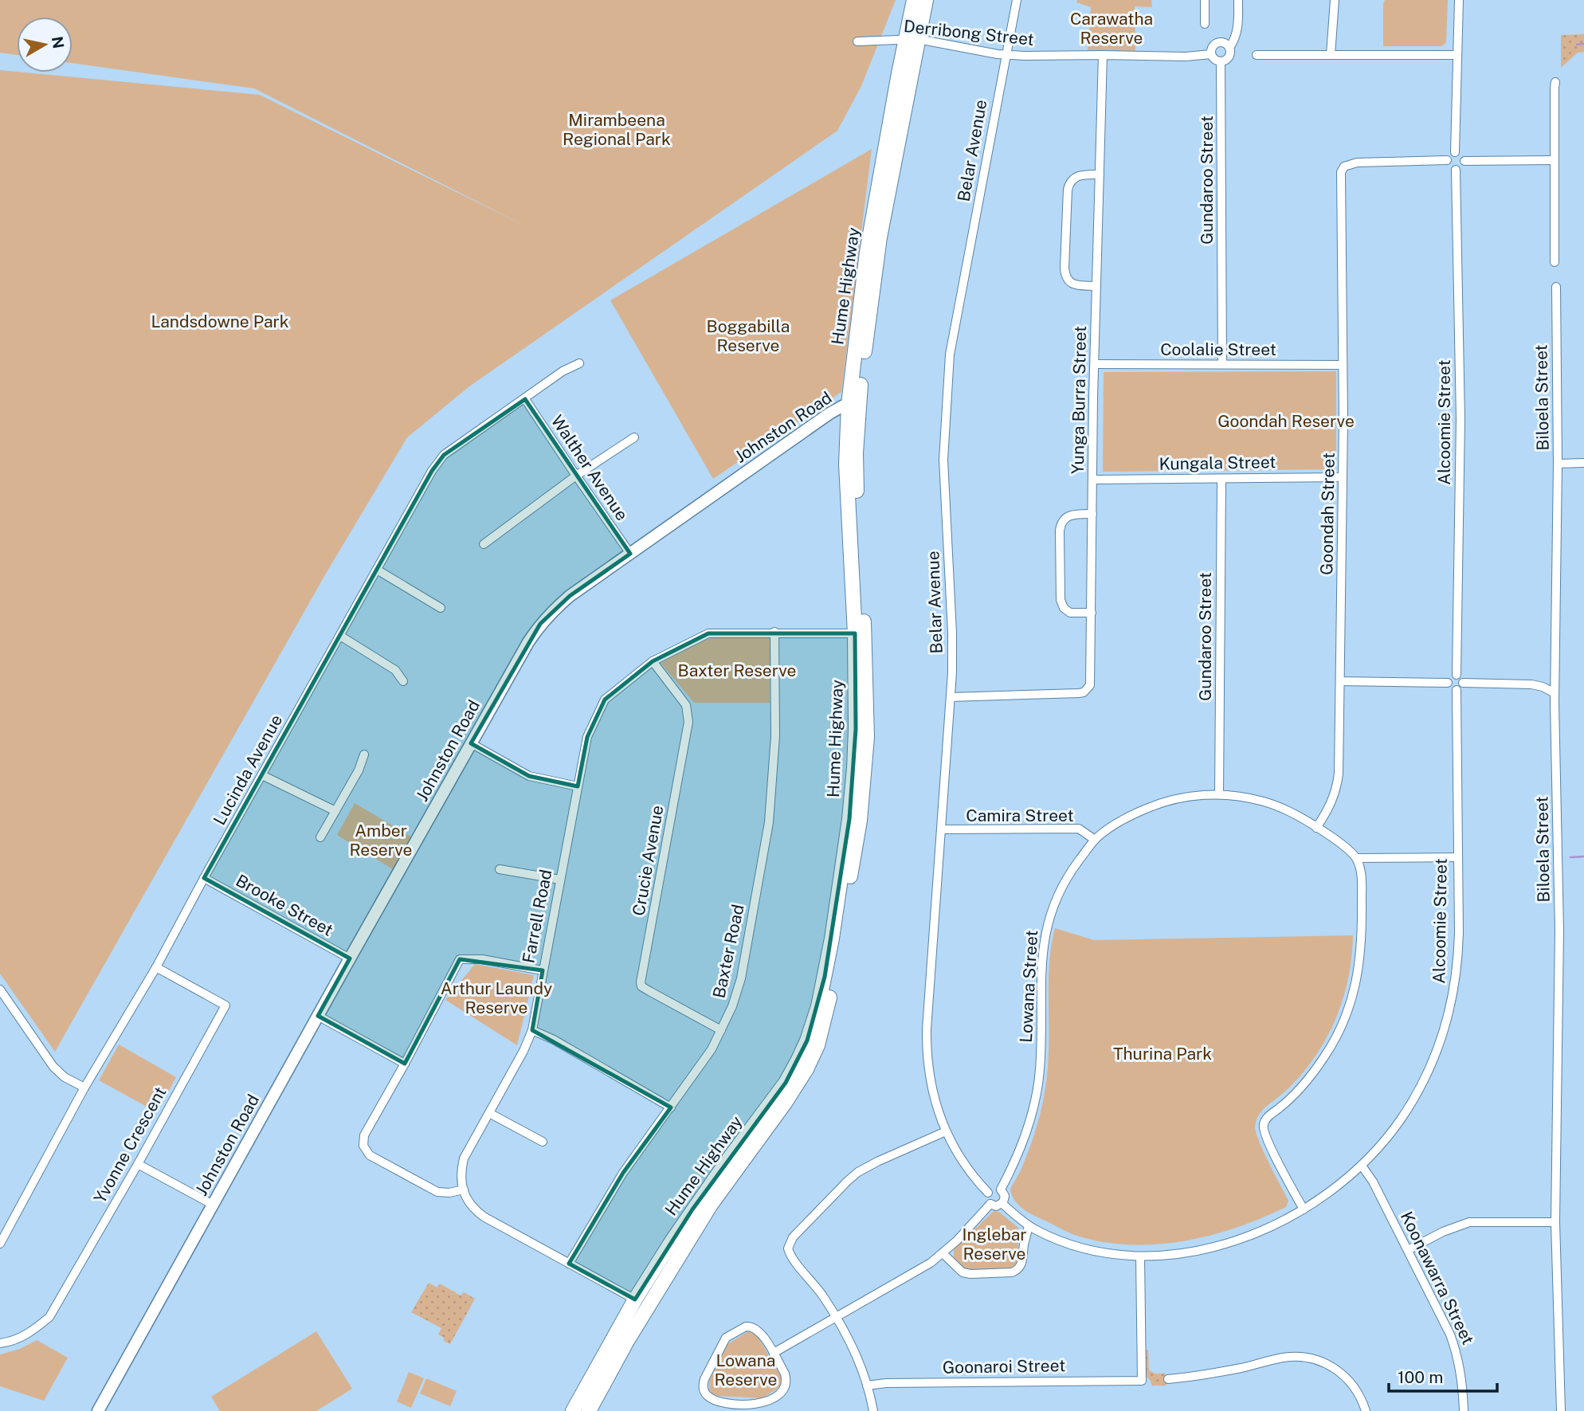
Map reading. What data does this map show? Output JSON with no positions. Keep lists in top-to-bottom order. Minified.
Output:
{"streets":{"highway":["Hume Highway"],"street":["Derribong Street","Belar Avenue","Gundaroo Street","Coolalie Street","Biloela Street","Yunga Burra Street","Alcoomie Street","Johnston Road","Kungala Street","Walther Avenue","Goondah Street","Lucinda Avenue","Camira Street","Crucie Avenue","Brooke Street","Farrell Road","Baxter Road","Lowana Street","Yvonne Crescent","Koonawarra Street","Goonaroi Street"]},"crossings":[["Derribong Street","Belar Avenue"],["Derribong Street","Gundaroo Street"],["Derribong Street","Hume Highway"],["Derribong Street","Yunga Burra Street"],["Belar Avenue","Yunga Burra Street"],["Belar Avenue","Alcoomie Street"],["Belar Avenue","Camira Street"],["Belar Avenue","Lowana Street"],["Gundaroo Street","Coolalie Street"],["Gundaroo Street","Kungala Street"],["Gundaroo Street","Lowana Street"],["Hume Highway","Johnston Road"],["Hume Highway","Farrell Road"],["Coolalie Street","Yunga Burra Street"],["Coolalie Street","Goondah Street"],["Yunga Burra Street","Kungala Street"],["Alcoomie Street","Goondah Street"],["Alcoomie Street","Lowana Street"],["Alcoomie Street","Koonawarra Street"],["Alcoomie Street","Goonaroi Street"],["Johnston Road","Walther Avenue"],["Johnston Road","Brooke Street"],["Kungala Street","Goondah Street"],["Walther Avenue","Lucinda Avenue"],["Goondah Street","Lowana Street"],["Lucinda Avenue","Brooke Street"],["Lucinda Avenue","Yvonne Crescent"],["Camira Street","Lowana Street"],["Crucie Avenue","Farrell Road"],["Crucie Avenue","Baxter Road"],["Farrell Road","Baxter Road"]],"parks":["Carawatha Reserve","Mirambeena Regional Park","Landsdowne Park","Boggabilla Reserve","Goondah Reserve","Baxter Reserve","Amber Reserve","Arthur Laundy Reserve","Thurina Park","Inglebar Reserve","Lowana Reserve"],"scale_bar":"100 m","north":"right"}
